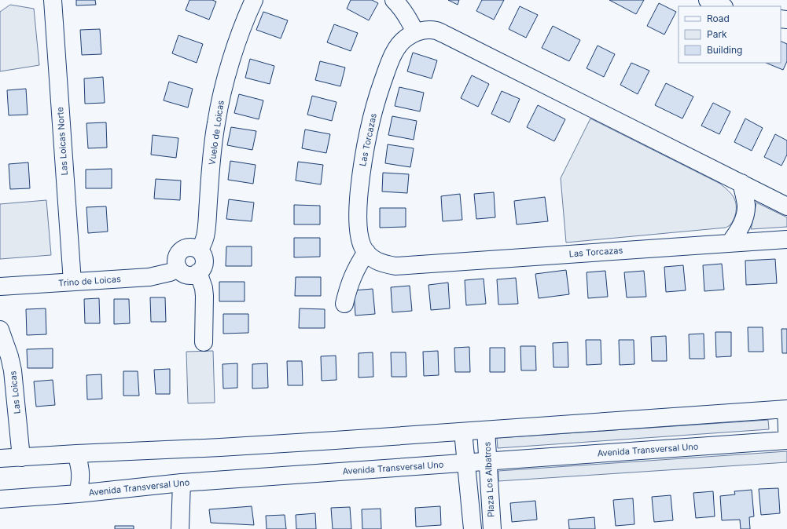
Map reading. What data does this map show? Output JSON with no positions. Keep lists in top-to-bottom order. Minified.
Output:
{"streets":{"street":["Vuelo de Loicas","Las Torcazas","Las Loicas Norte","Trino de Loicas","Las Loicas","Avenida Transversal Uno","Plaza Los Albatros"]},"crossings":[["Vuelo de Loicas","Trino de Loicas"],["Las Loicas Norte","Trino de Loicas"],["Avenida Transversal Uno","Plaza Los Albatros"]],"legend":["Road","Park","Building"]}
